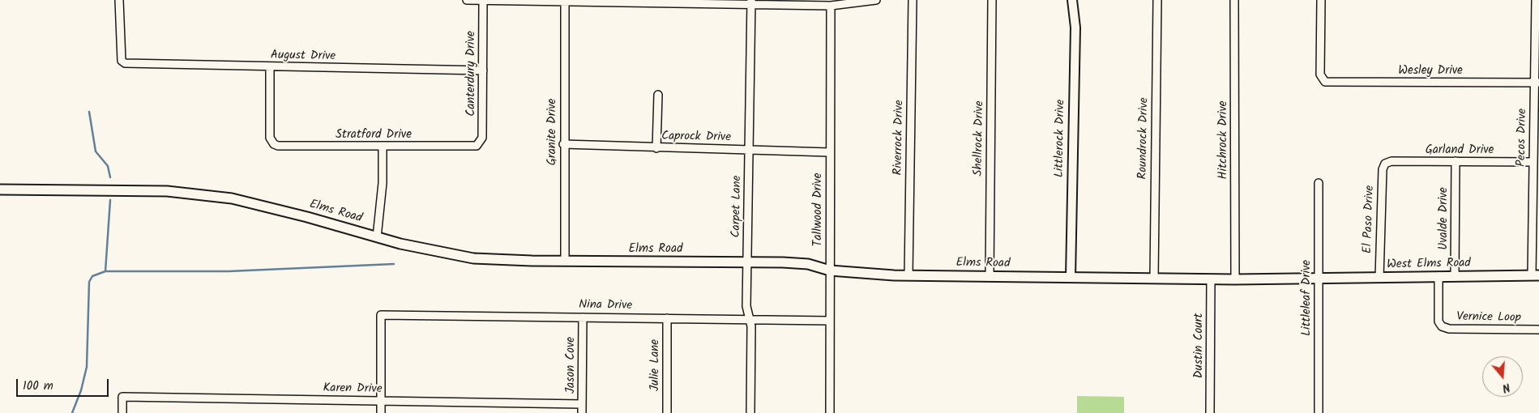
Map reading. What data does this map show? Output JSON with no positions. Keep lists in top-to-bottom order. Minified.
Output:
{"streets":{"main road":["Elms Road","West Elms Road"],"street":["August Drive","Wesley Drive","Canterdury Drive","Granite Drive","Stratford Drive","Caprock Drive","Riverrock Drive","Pecos Drive","Shellrock Drive","Littlerock Drive","Roundrock Drive","Hitchrock Drive","Garland Drive","Carpet Lane","Tallwood Drive","Uvalde Drive","El Paso Drive","Littleleaf Drive","Nina Drive","Vernice Loop","Dustin Court","Jason Cove","Julie Lane","Karen Drive"]},"crossings":[["August Drive","Canterdury Drive"],["August Drive","Stratford Drive"],["Wesley Drive","Pecos Drive"],["Canterdury Drive","Stratford Drive"],["Granite Drive","Caprock Drive"],["Granite Drive","Elms Road"],["Caprock Drive","Carpet Lane"],["Caprock Drive","Tallwood Drive"],["Riverrock Drive","Elms Road"],["Pecos Drive","Garland Drive"],["Pecos Drive","West Elms Road"],["Shellrock Drive","Elms Road"],["Littlerock Drive","Elms Road"],["Roundrock Drive","Elms Road"],["Hitchrock Drive","Elms Road"],["Garland Drive","Uvalde Drive"],["Garland Drive","El Paso Drive"],["Carpet Lane","Elms Road"],["Carpet Lane","Nina Drive"],["Tallwood Drive","Elms Road"],["Tallwood Drive","Nina Drive"],["Elms Road","West Elms Road"],["Elms Road","Littleleaf Drive"],["Elms Road","Dustin Court"],["Uvalde Drive","West Elms Road"],["El Paso Drive","West Elms Road"],["West Elms Road","Littleleaf Drive"],["West Elms Road","Vernice Loop"],["Nina Drive","Jason Cove"],["Nina Drive","Julie Lane"],["Nina Drive","Karen Drive"],["Jason Cove","Karen Drive"]],"scale_bar":"100 m","north":"bottom"}
